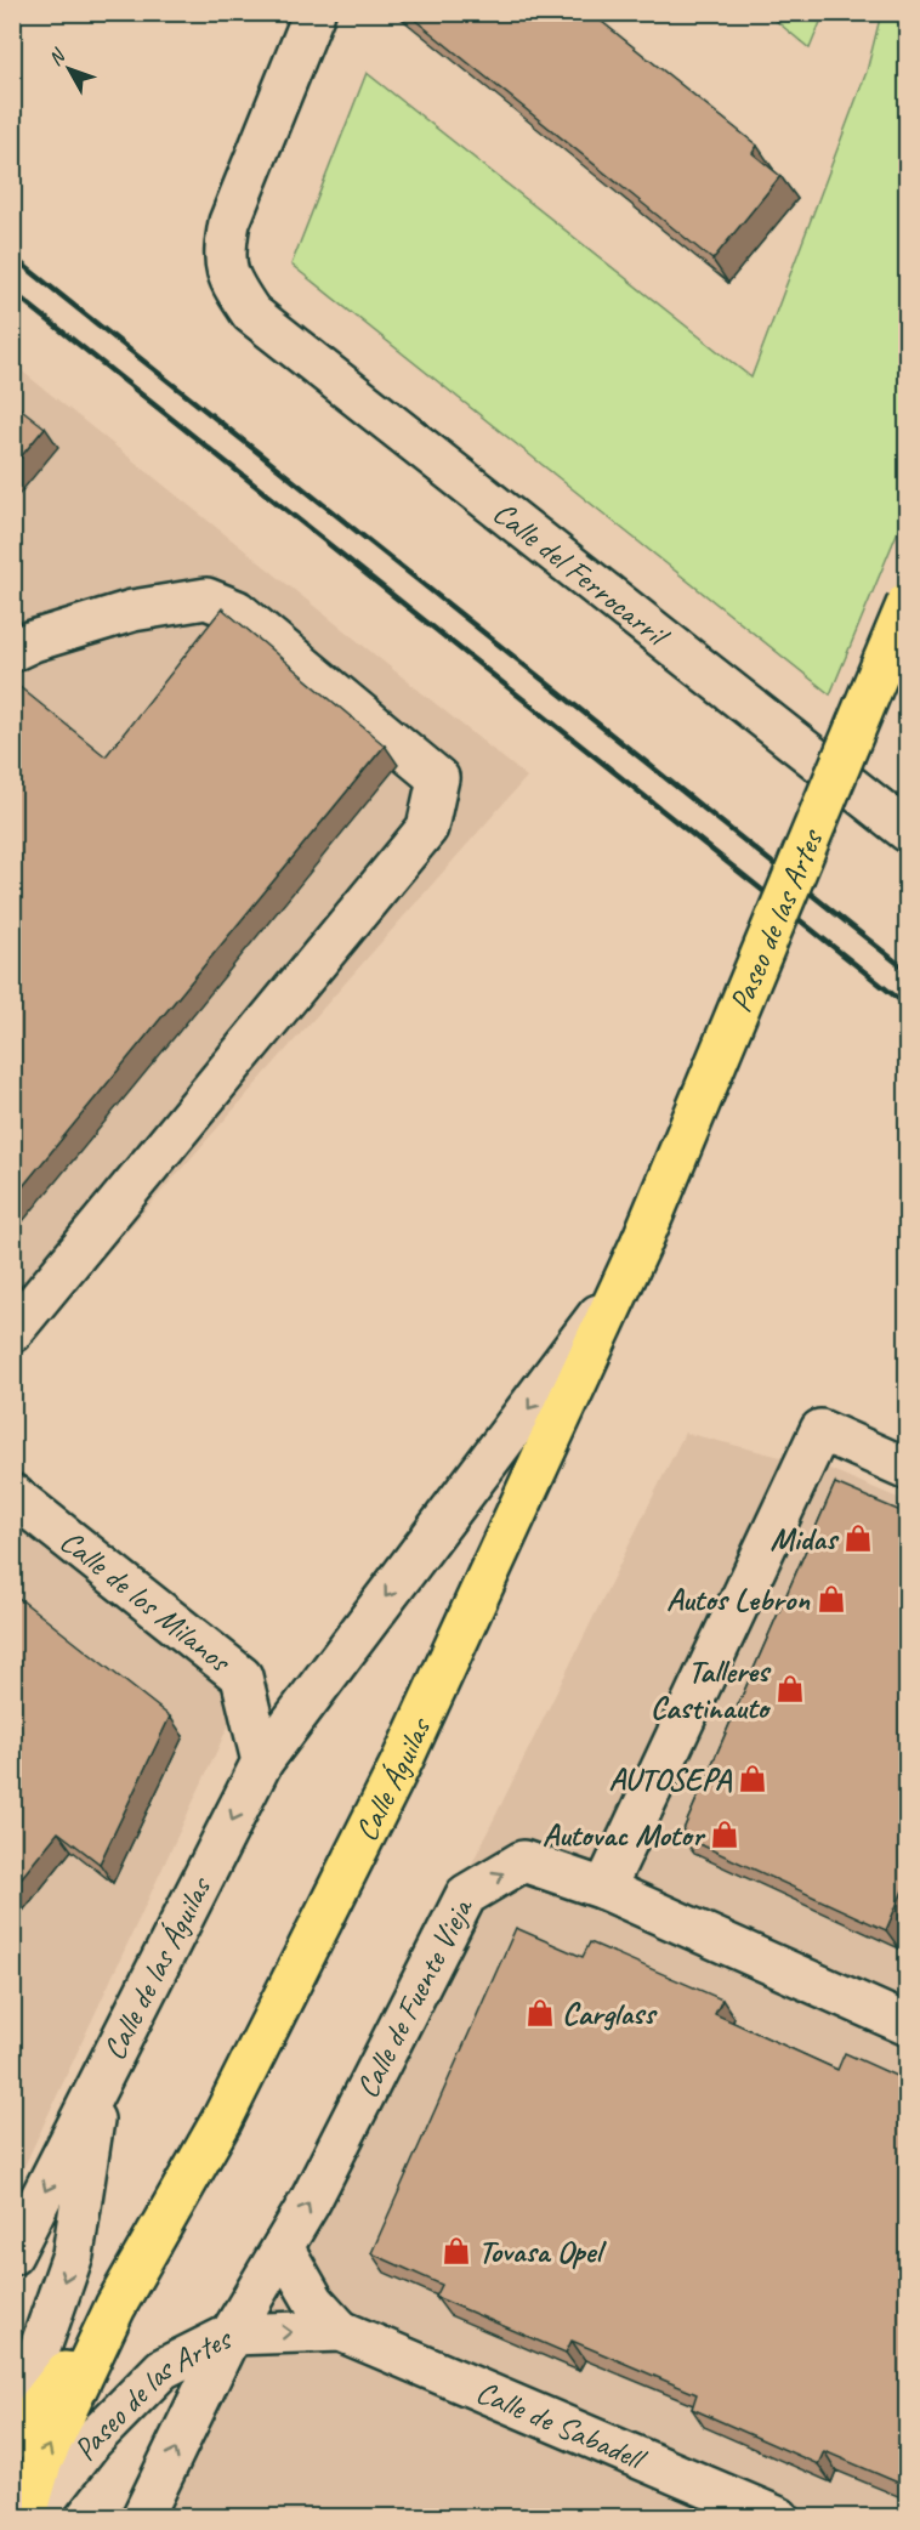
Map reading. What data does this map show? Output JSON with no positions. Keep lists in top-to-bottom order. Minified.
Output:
{"streets":{"main road":["Paseo de las Artes","Calle Águilas"],"street":["Calle del Ferrocarril","Calle de los Milanos","Calle de las Águilas","Calle de Fuente Vieja","Calle de Sabadell"]},"crossings":[["Paseo de las Artes","Calle Águilas"],["Paseo de las Artes","Calle de Fuente Vieja"],["Paseo de las Artes","Calle de Sabadell"],["Calle de los Milanos","Calle de las Águilas"],["Calle Águilas","Calle de las Águilas"],["Calle de Fuente Vieja","Calle de Sabadell"]],"one_way":["Calle de las Águilas","Calle de Fuente Vieja"],"places":{"shop":["Midas","Autos Lebron","Talleres Castinauto","AUTOSEPA","Autovac Motor","Carglass","Tovasa Opel"]},"north":"top left"}
